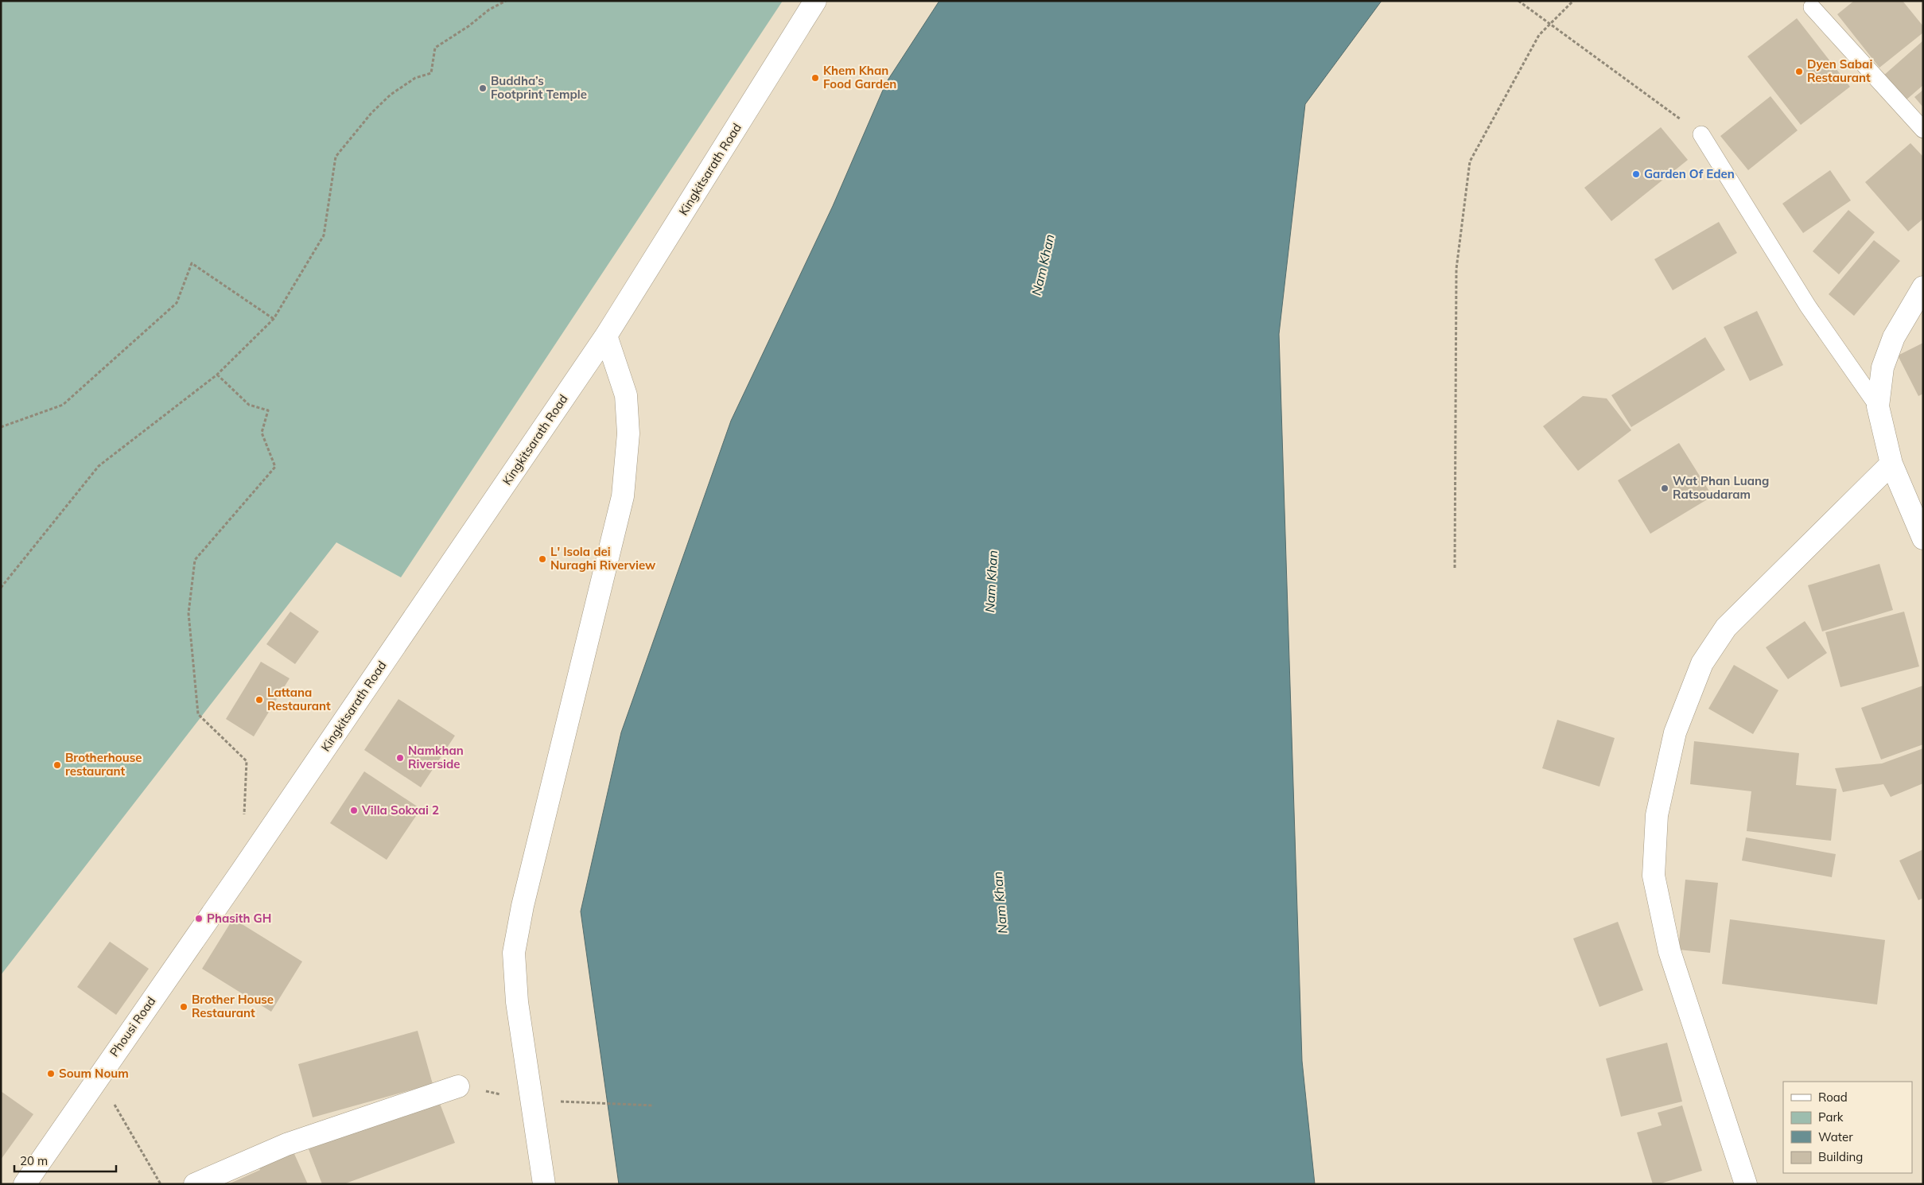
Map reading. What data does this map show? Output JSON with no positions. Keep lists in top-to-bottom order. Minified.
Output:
{"streets":{"street":["Kingkitsarath Road","Phousi Road"]},"crossings":[["Kingkitsarath Road","Phousi Road"]],"water":["Nam Khan"],"places":["Dyen Sabai Restaurant","Khem Khan Food Garden","Buddha’s Footprint Temple","Garden Of Eden","Wat Phan Luang Ratsoudaram","L' Isola dei Nuraghi Riverview","Lattana Restaurant","Namkhan Riverside","Brotherhouse restaurant","Villa Sokxai 2","Phasith GH","Brother House Restaurant","Soum Noum"],"legend":["Road","Park","Water","Building"],"scale_bar":"20 m"}
